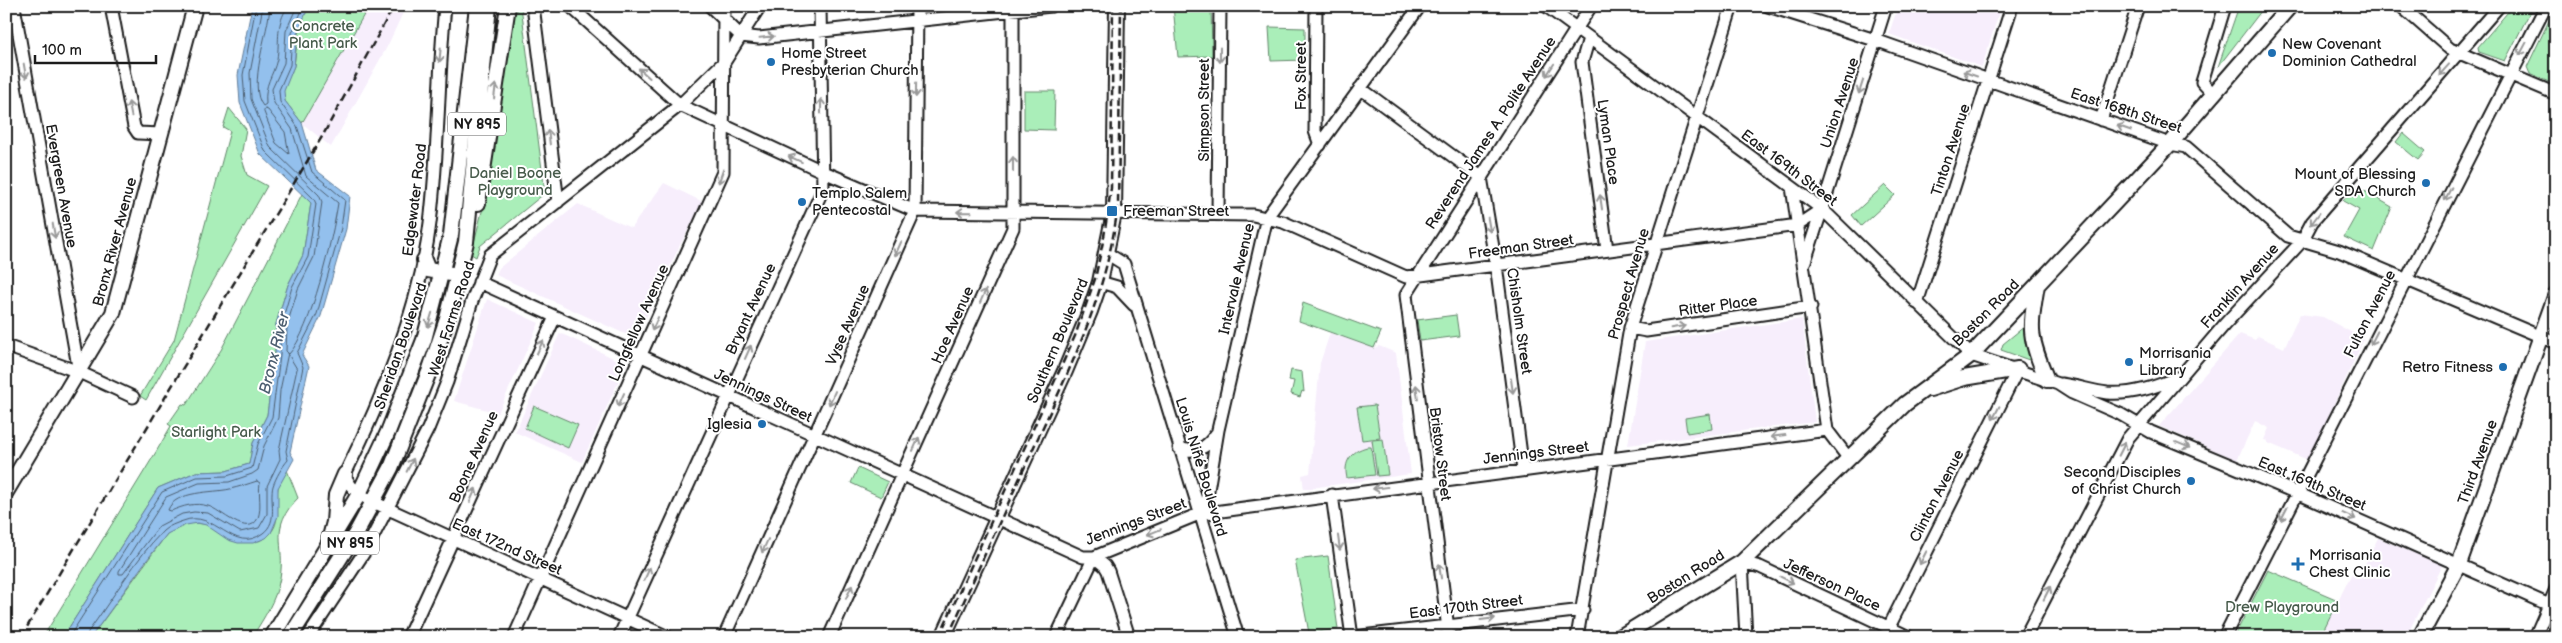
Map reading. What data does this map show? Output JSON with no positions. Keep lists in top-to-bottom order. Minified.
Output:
{"streets":{"main road":["NY 895","Bronx River Avenue","Boston Road","Southern Boulevard","Sheridan Boulevard","Third Avenue"],"street":["Fox Street","Union Avenue","Simpson Street","East 168th Street","Reverend James A. Polite Avenue","Lyman Place","Tinton Avenue","East 169th Street","Evergreen Avenue","Edgewater Road","Freeman Street","Intervale Avenue","Prospect Avenue","Franklin Avenue","Ritter Place","Bryant Avenue","Fulton Avenue","West Farms Road","Chisholm Street","Longfellow Avenue","Vyse Avenue","Hoe Avenue","Jennings Street","Bristow Street","Boone Avenue","Louis Niñé Boulevard","Clinton Avenue","East 172nd Street","Jefferson Place","East 170th Street"]},"crossings":[["Fox Street","Intervale Avenue"],["Union Avenue","East 168th Street"],["Union Avenue","East 169th Street"],["Union Avenue","Freeman Street"],["Union Avenue","Ritter Place"],["Union Avenue","Boston Road"],["Union Avenue","Jennings Street"],["Simpson Street","Freeman Street"],["East 168th Street","Tinton Avenue"],["East 168th Street","Franklin Avenue"],["East 168th Street","Boston Road"],["East 168th Street","Fulton Avenue"],["East 168th Street","Third Avenue"],["NY 895","East 172nd Street"],["Reverend James A. Polite Avenue","East 169th Street"],["Reverend James A. Polite Avenue","Freeman Street"],["Reverend James A. Polite Avenue","Chisholm Street"],["Reverend James A. Polite Avenue","Bristow Street"],["Lyman Place","East 169th Street"],["Lyman Place","Freeman Street"],["Tinton Avenue","East 169th Street"],["East 169th Street","Prospect Avenue"],["East 169th Street","Franklin Avenue"],["East 169th Street","Boston Road"],["East 169th Street","Fulton Avenue"],["East 169th Street","Third Avenue"],["East 169th Street","Clinton Avenue"],["Evergreen Avenue","Bronx River Avenue"],["Edgewater Road","East 172nd Street"],["Freeman Street","Intervale Avenue"],["Freeman Street","Prospect Avenue"],["Freeman Street","Bryant Avenue"],["Freeman Street","West Farms Road"],["Freeman Street","Chisholm Street"],["Freeman Street","Longfellow Avenue"],["Freeman Street","Vyse Avenue"],["Freeman Street","Hoe Avenue"],["Freeman Street","Southern Boulevard"],["Freeman Street","Bristow Street"],["Intervale Avenue","Jennings Street"],["Intervale Avenue","Louis Niñé Boulevard"],["Prospect Avenue","Ritter Place"],["Prospect Avenue","Jennings Street"],["Prospect Avenue","East 170th Street"],["Bryant Avenue","Jennings Street"],["Bryant Avenue","East 172nd Street"],["Boston Road","Jefferson Place"],["West Farms Road","Longfellow Avenue"],["West Farms Road","Jennings Street"],["West Farms Road","East 172nd Street"],["Chisholm Street","Jennings Street"],["Longfellow Avenue","Jennings Street"],["Longfellow Avenue","East 172nd Street"],["Vyse Avenue","Jennings Street"],["Hoe Avenue","Jennings Street"],["Southern Boulevard","Jennings Street"],["Southern Boulevard","Louis Niñé Boulevard"],["Sheridan Boulevard","East 172nd Street"],["Jennings Street","Bristow Street"],["Jennings Street","Boone Avenue"],["Jennings Street","Louis Niñé Boulevard"],["Bristow Street","East 170th Street"],["Boone Avenue","East 172nd Street"],["Clinton Avenue","Jefferson Place"]],"one_way":["Simpson Street","Reverend James A. Polite Avenue","Lyman Place","Evergreen Avenue","Edgewater Road","Ritter Place","Bryant Avenue","Fulton Avenue","Chisholm Street","Longfellow Avenue","Vyse Avenue","Hoe Avenue","Boone Avenue","Clinton Avenue","Jefferson Place","East 170th Street"],"water":["Bronx River"],"parks":["Concrete Plant Park","Daniel Boone Playground","Starlight Park","Drew Playground"],"places":{"other":["New Covenant Dominion Cathedral","Home Street Presbyterian Church","Mount of Blessing SDA Church","Templo Salem Pentecostal","Morrisania Library","Retro Fitness","Iglesia","Second Disciples of Christ Church"],"transit":["Freeman Street"],"health":["Morrisania Chest Clinic"]},"scale_bar":"100 m"}
